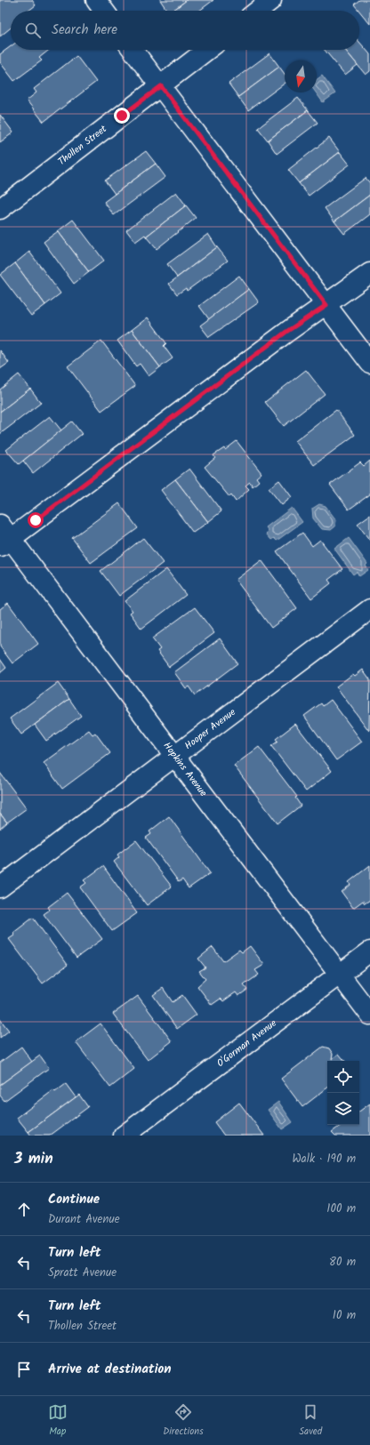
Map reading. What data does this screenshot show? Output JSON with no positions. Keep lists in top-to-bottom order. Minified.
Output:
{"streets":{"street":["Thollen Street","Hooper Avenue","Hopkins Avenue","O'Gorman Avenue"]},"crossings":[["Hooper Avenue","Hopkins Avenue"],["Hopkins Avenue","O'Gorman Avenue"]],"north":"bottom","page":{"search":"Search here","heading":["3 min","Walk · 190 m"],"list":[["Continue","Durant Avenue","100 m"],["Turn left","Spratt Avenue","80 m"],["Turn left","Thollen Street","10 m"],"Arrive at destination"],"nav":["Map","Directions","Saved"]}}
